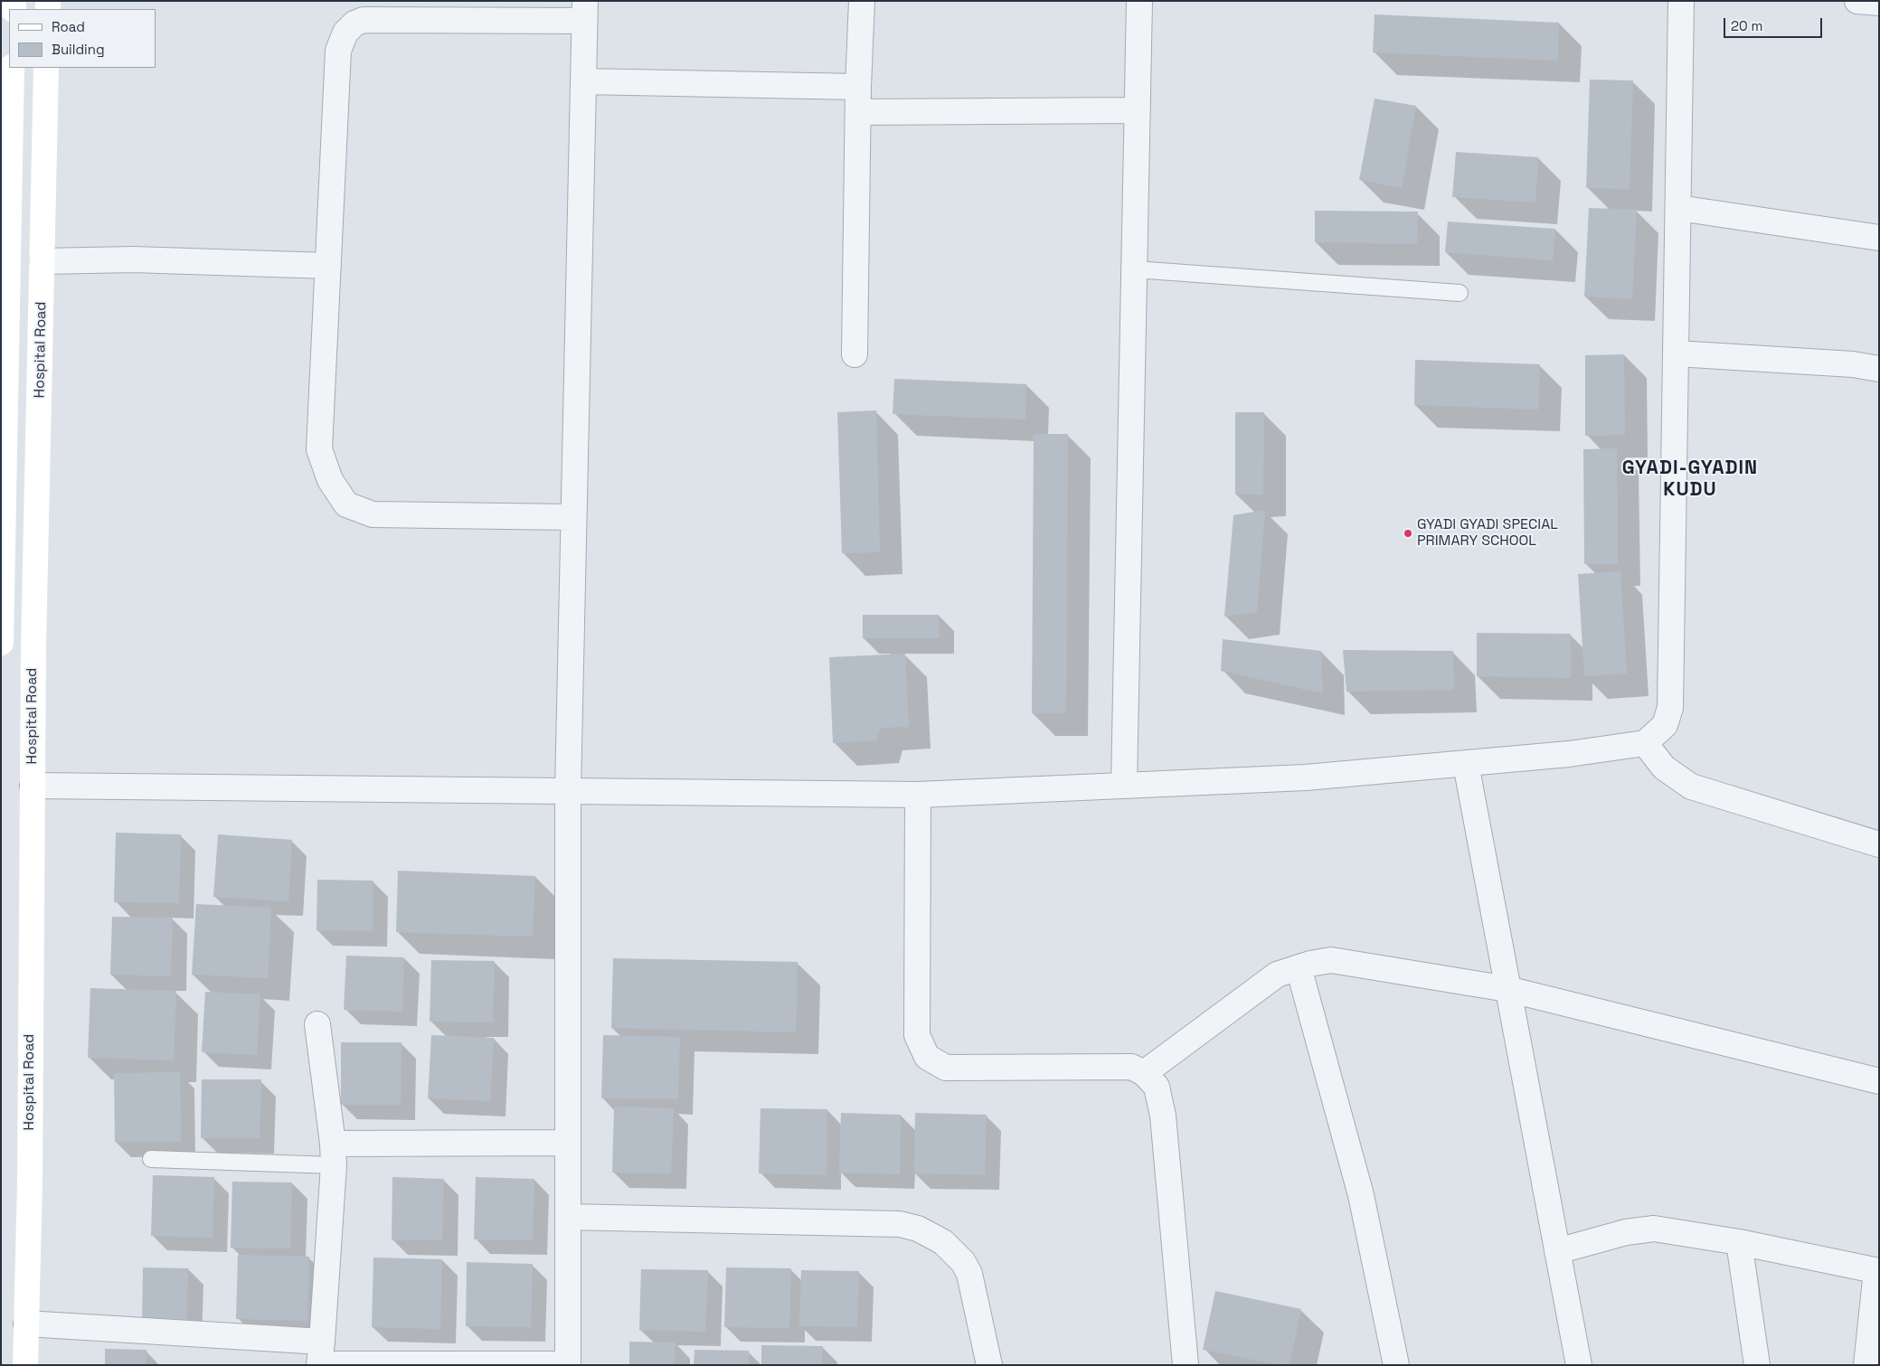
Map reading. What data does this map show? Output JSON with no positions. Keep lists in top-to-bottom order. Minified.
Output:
{"streets":{"main road":["Hospital Road"]},"districts":["GYADI-GYADIN KUDU"],"places":["GYADI GYADI SPECIAL PRIMARY SCHOOL"],"legend":["Road","Building"],"scale_bar":"20 m"}
